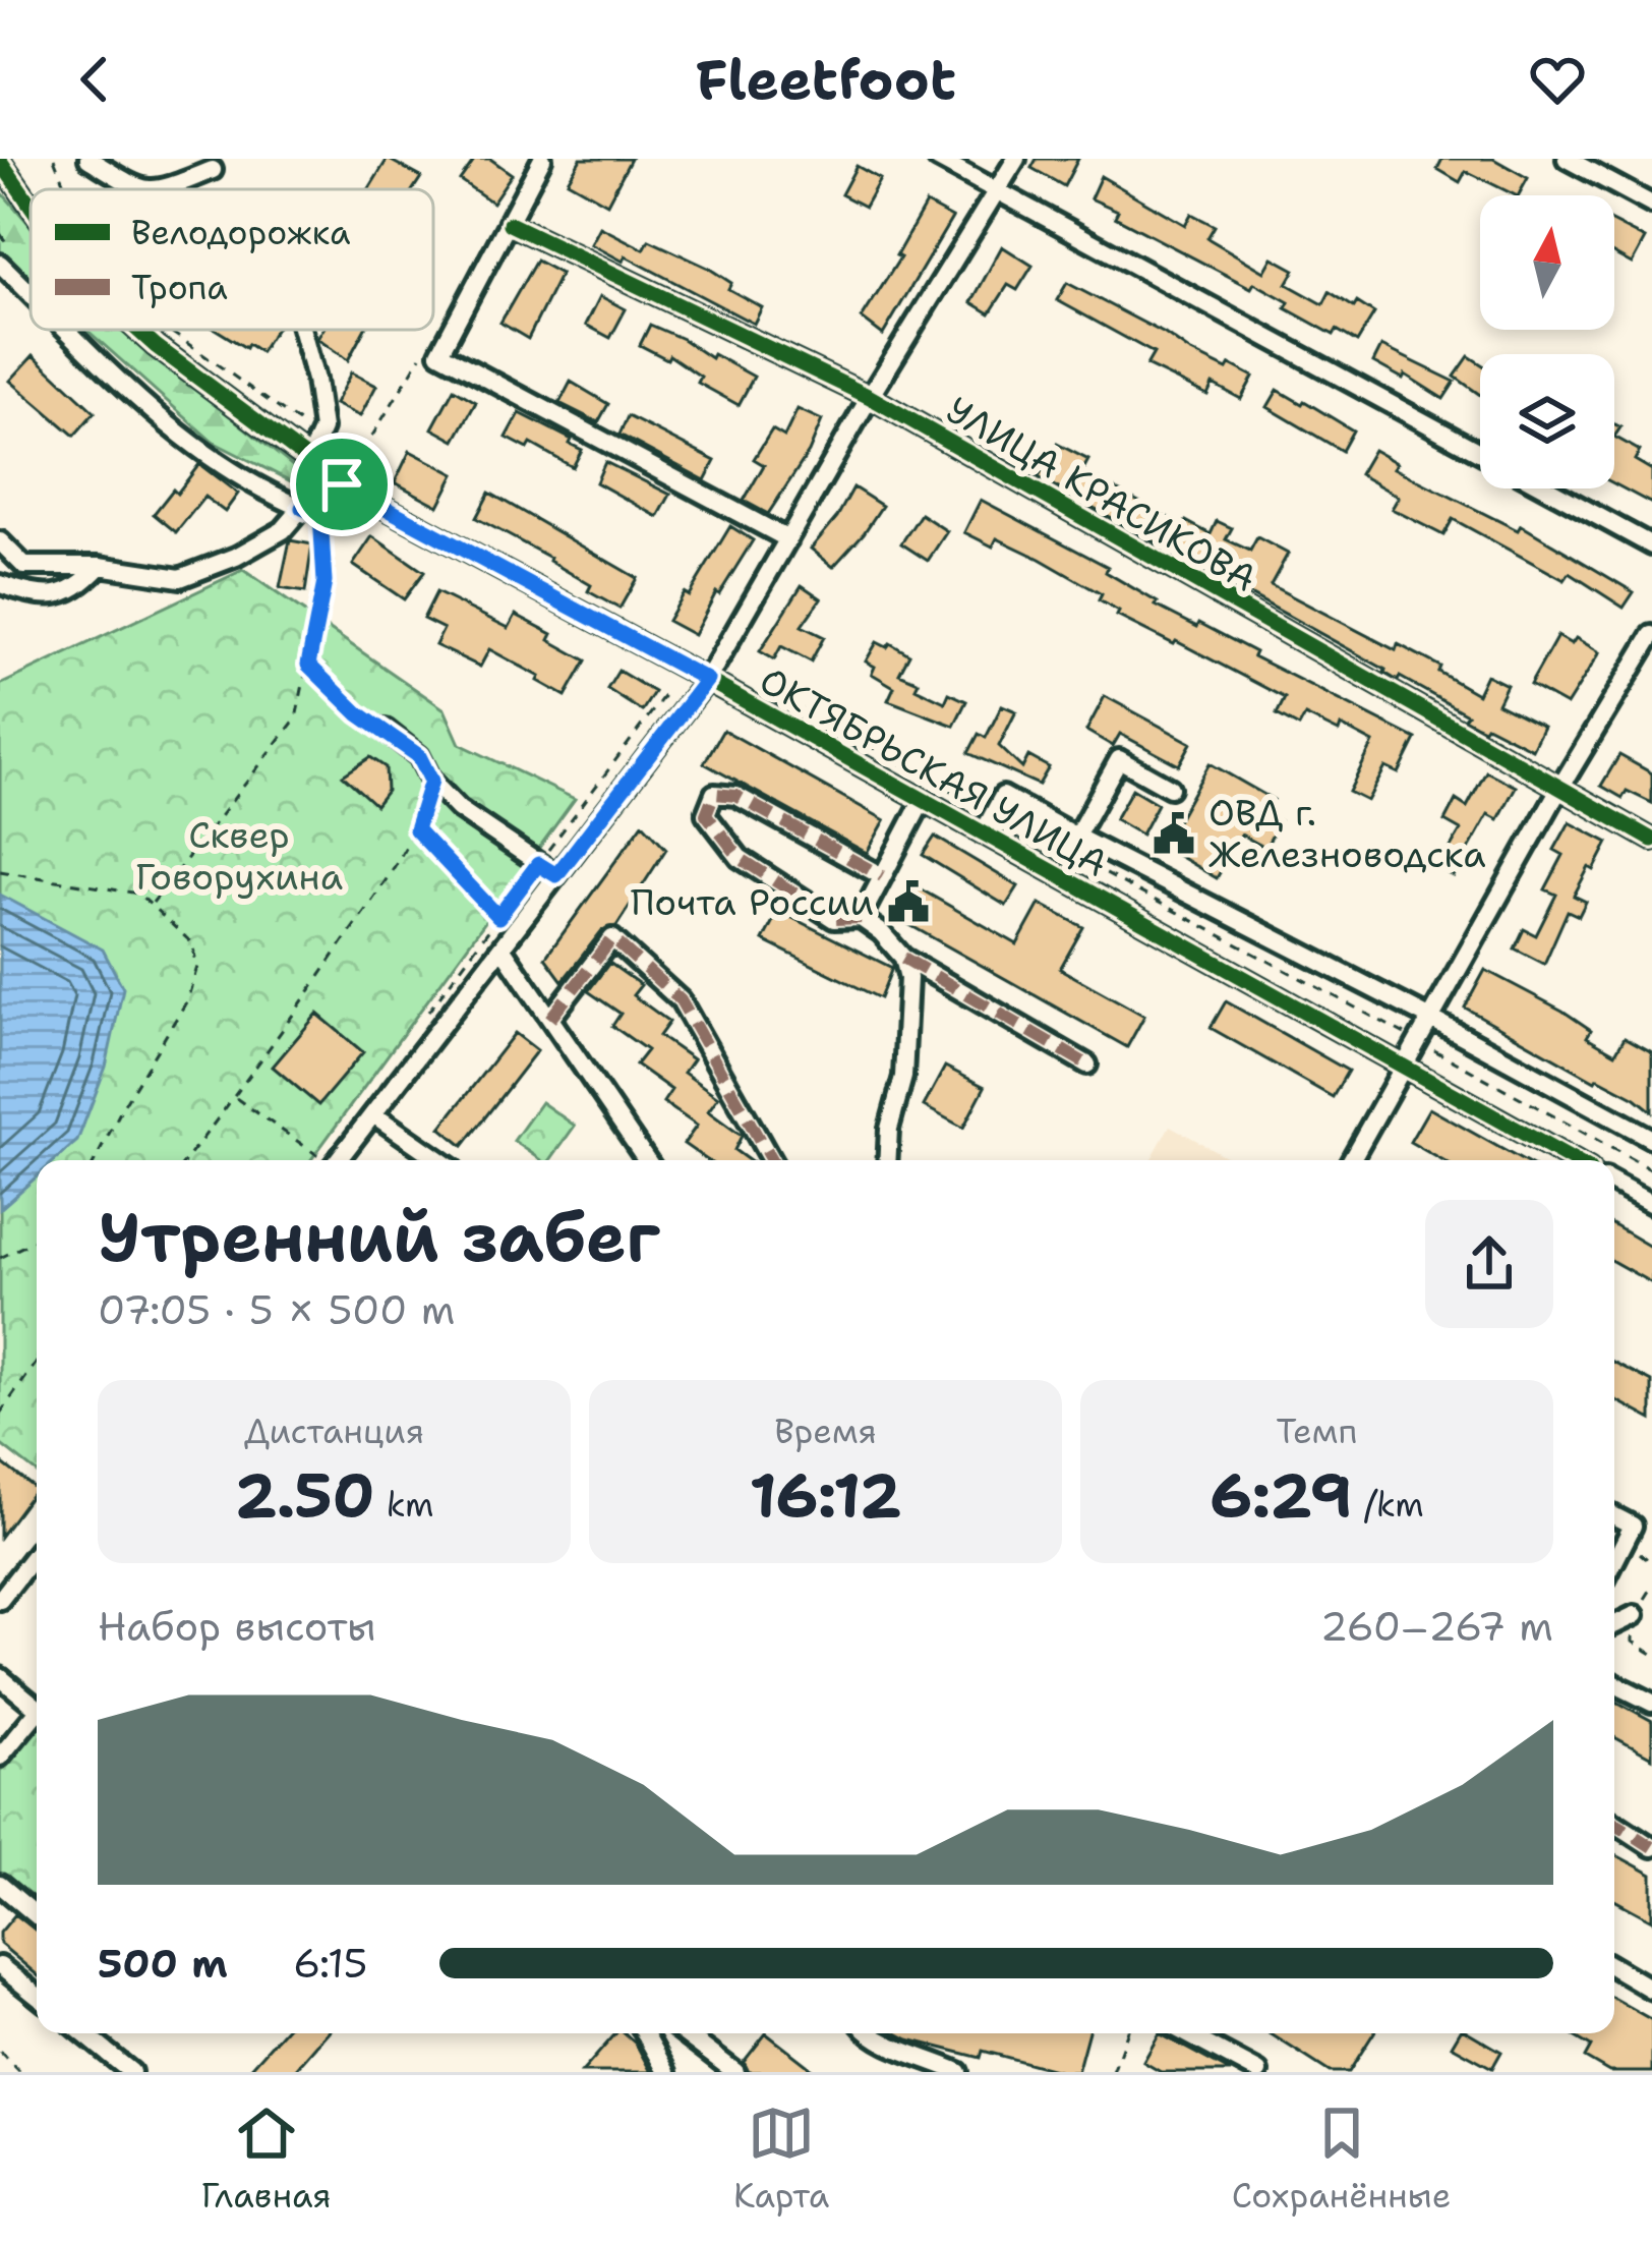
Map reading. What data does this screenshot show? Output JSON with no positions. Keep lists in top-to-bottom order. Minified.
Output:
{"streets":{"street":["УЛИЦА КРАСИКОВА","ОКТЯБРЬСКАЯ УЛИЦА"]},"parks":["Сквер Говорухина"],"places":{"public building":["ОВД г. Железноводска","Почта России"]},"legend":["Велодорожка","Тропа"],"north":"top","page":{"header":"Fleetfoot","heading":["Утренний забег","07:05 · 5 × 500 m"],"stats":[["Дистанция","2.50 km"],["Время","16:12"],["Темп","6:29 /km"]],"chart":["Набор высоты","260–267 m"],"list":[{"name":"500 m","note":"6:15"}],"tabs":["Главная","Карта","Сохранённые"]}}
